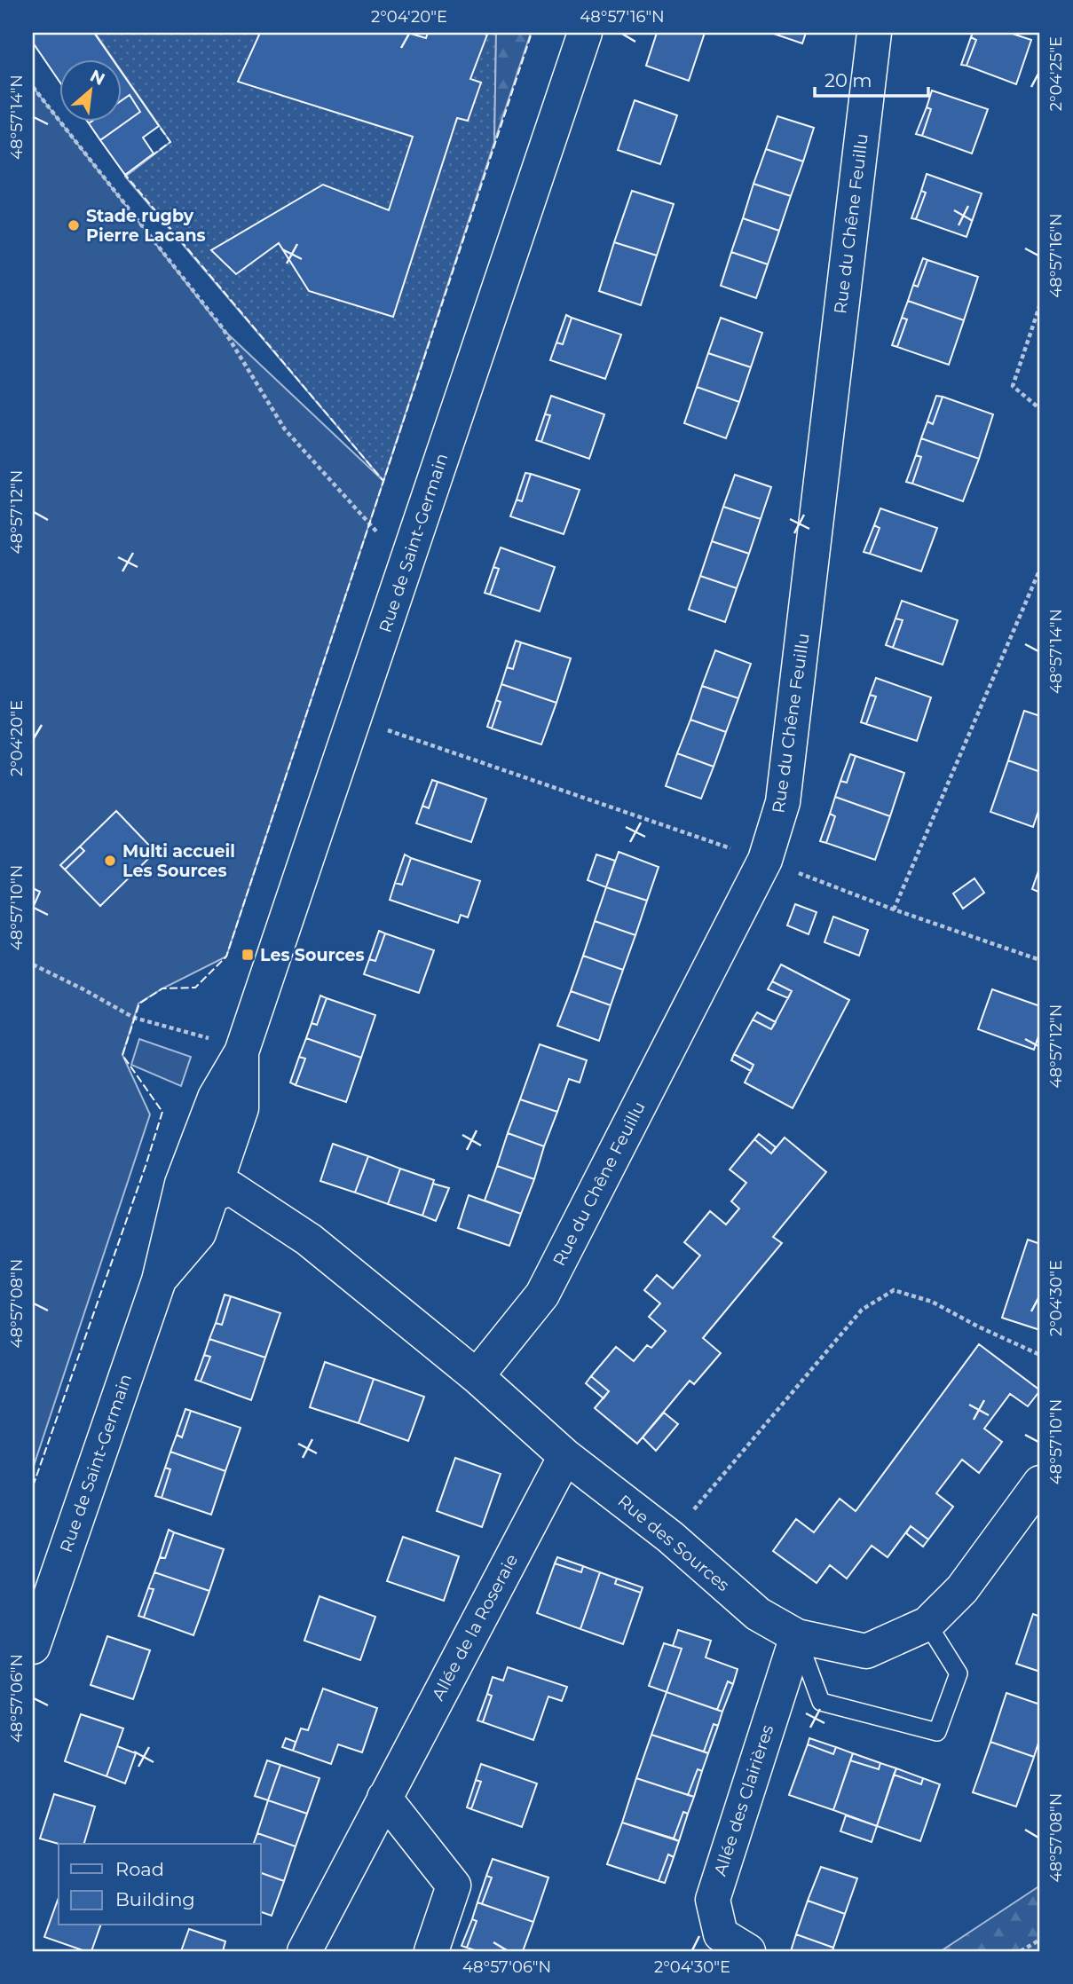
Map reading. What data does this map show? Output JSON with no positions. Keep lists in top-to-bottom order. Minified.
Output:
{"streets":{"street":["Rue du Chêne Feuillu","Rue de Saint-Germain","Rue des Sources","Allée de la Roseraie","Allée des Clairières"]},"crossings":[["Rue du Chêne Feuillu","Rue des Sources"],["Rue de Saint-Germain","Rue des Sources"],["Rue des Sources","Allée de la Roseraie"],["Rue des Sources","Allée des Clairières"]],"places":{"other":["Stade rugby Pierre Lacans","Multi accueil Les Sources"],"transit":["Les Sources"]},"legend":["Road","Building"],"scale_bar":"20 m","north":"top right","coordinates":["2°04'20\"E","48°57'16\"N","2°04'25\"E","48°57'14\"N","48°57'12\"N","48°57'10\"N","2°04'30\"E","48°57'08\"N","48°57'06\"N"]}
